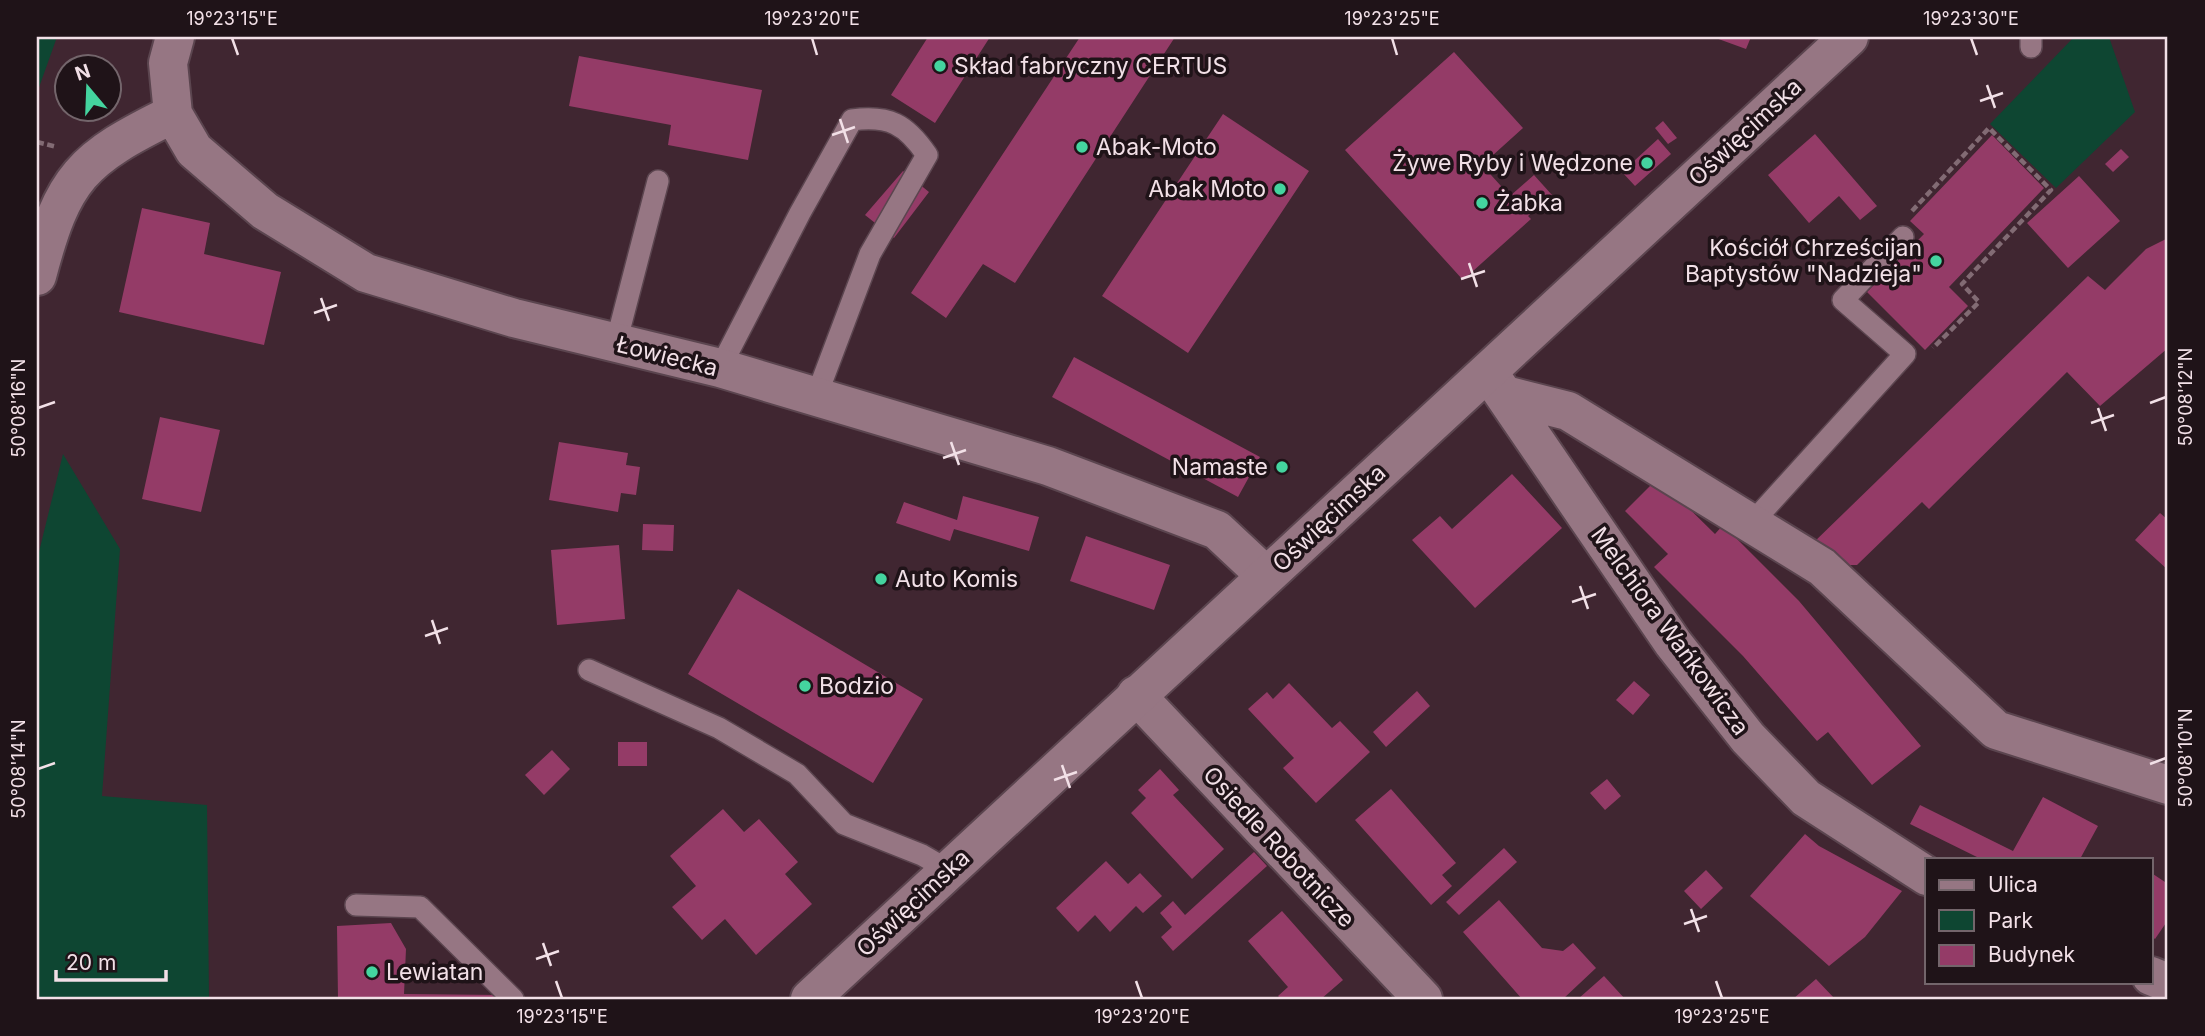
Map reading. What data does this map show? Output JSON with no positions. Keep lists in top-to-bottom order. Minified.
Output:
{"streets":{"street":["Oświęcimska","Łowiecka","Melchiora Wańkowicza","Osiedle Robotnicze"]},"crossings":[["Oświęcimska","Łowiecka"],["Oświęcimska","Melchiora Wańkowicza"],["Oświęcimska","Osiedle Robotnicze"]],"places":["Skład fabryczny CERTUS","Abak-Moto","Żywe Ryby i Wędzone","Abak Moto","Żabka","Kościół Chrześcijan Baptystów \"Nadzieja\"","Namaste","Auto Komis","Bodzio","Lewiatan"],"legend":["Ulica","Park","Budynek"],"scale_bar":"20 m","north":"top","coordinates":["19°23'15\"E","19°23'20\"E","19°23'25\"E","19°23'30\"E","50°08'12\"N","50°08'16\"N","50°08'10\"N","50°08'14\"N"]}
